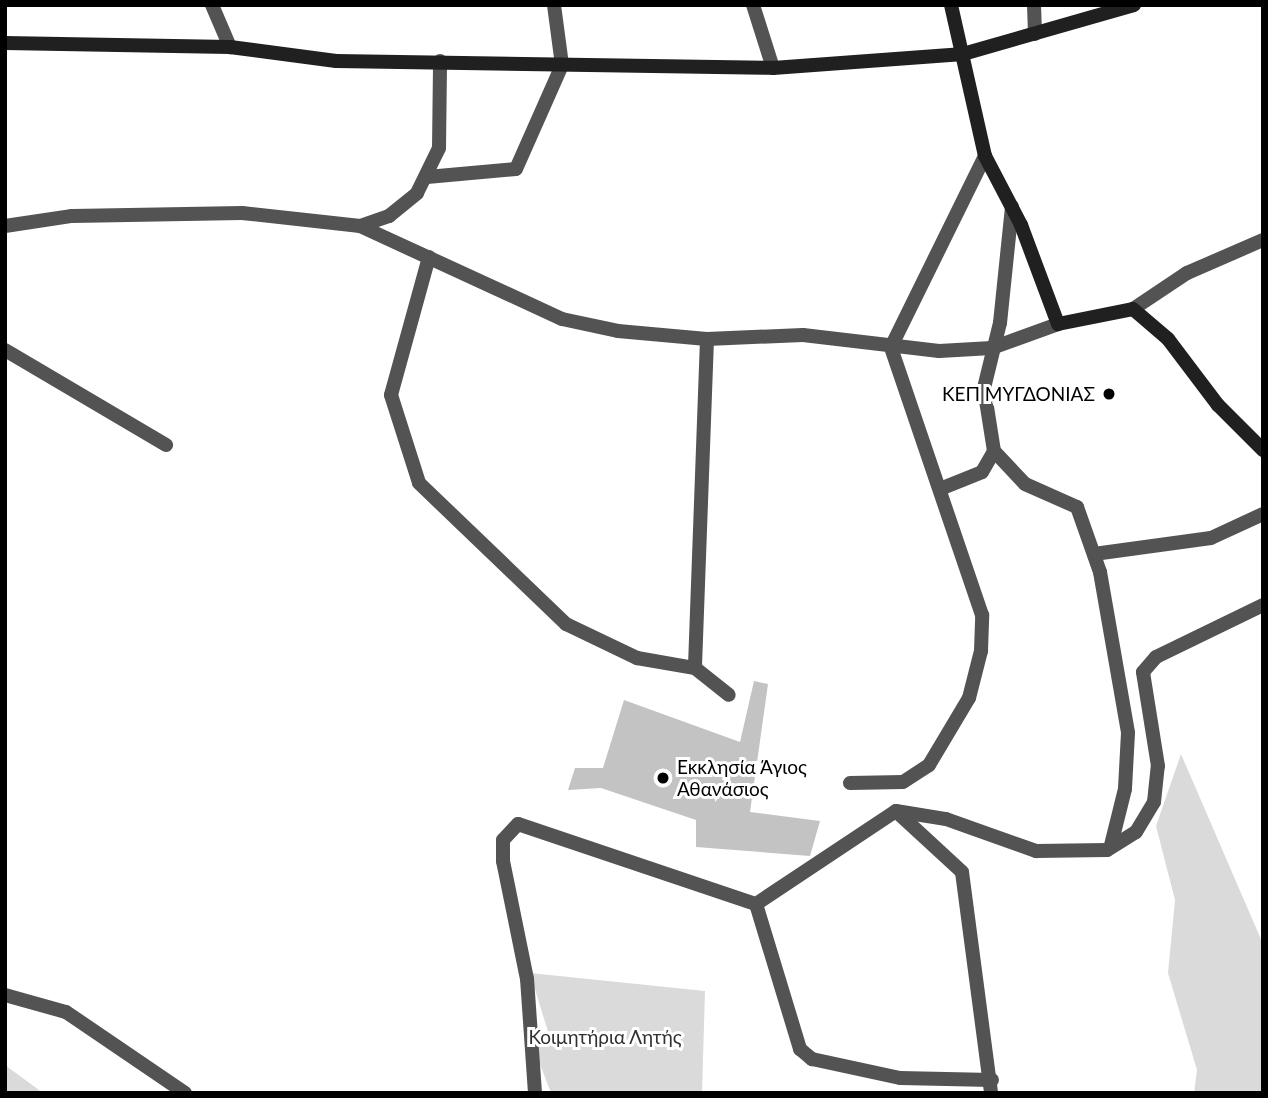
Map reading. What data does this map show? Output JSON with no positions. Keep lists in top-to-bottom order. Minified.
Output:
{"parks":["Κοιμητήρια Λητής"],"places":["ΚΕΠ ΜΥΓΔΟΝΙΑΣ","Εκκλησία Άγιος Αθανάσιος"]}
